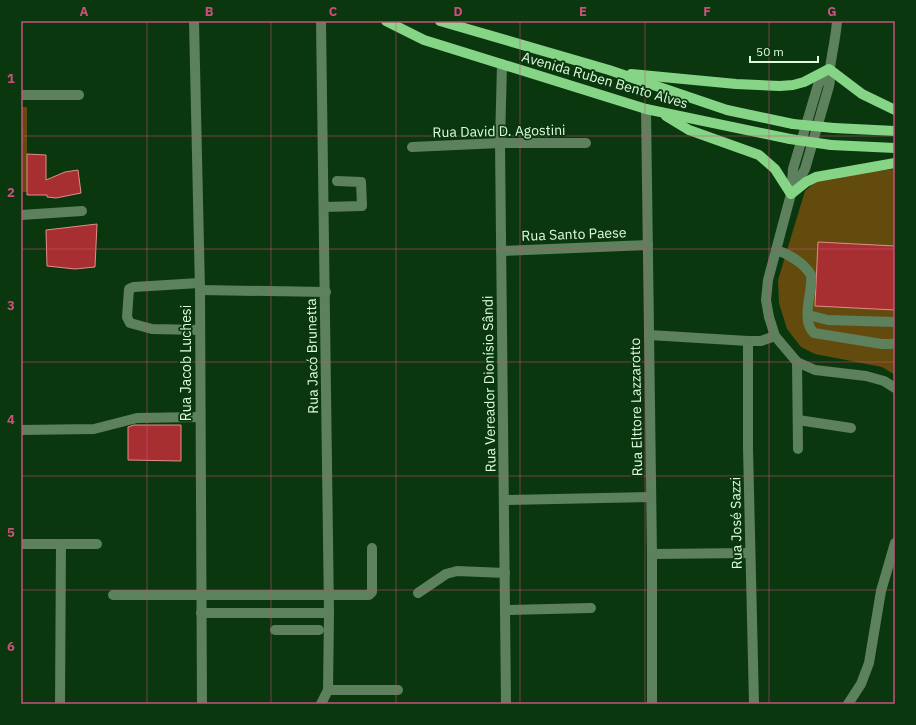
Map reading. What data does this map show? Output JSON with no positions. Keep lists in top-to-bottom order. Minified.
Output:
{"streets":{"main road":["Avenida Ruben Bento Alves"],"street":["Rua David D. Agostini","Rua Santo Paese","Rua Jacó Brunetta","Rua Jacob Luchesi","Rua Vereador Dionísio Sândi","Rua Elttore Lazzarotto","Rua José Sazzi"]},"crossings":[["Avenida Ruben Bento Alves","Rua Vereador Dionísio Sândi"],["Avenida Ruben Bento Alves","Rua Elttore Lazzarotto"],["Rua David D. Agostini","Rua Vereador Dionísio Sândi"],["Rua Santo Paese","Rua Vereador Dionísio Sândi"],["Rua Santo Paese","Rua Elttore Lazzarotto"]],"scale_bar":"50 m","grid":{"columns":["A","B","C","D","E","F","G"],"rows":["1","2","3","4","5","6"]}}
